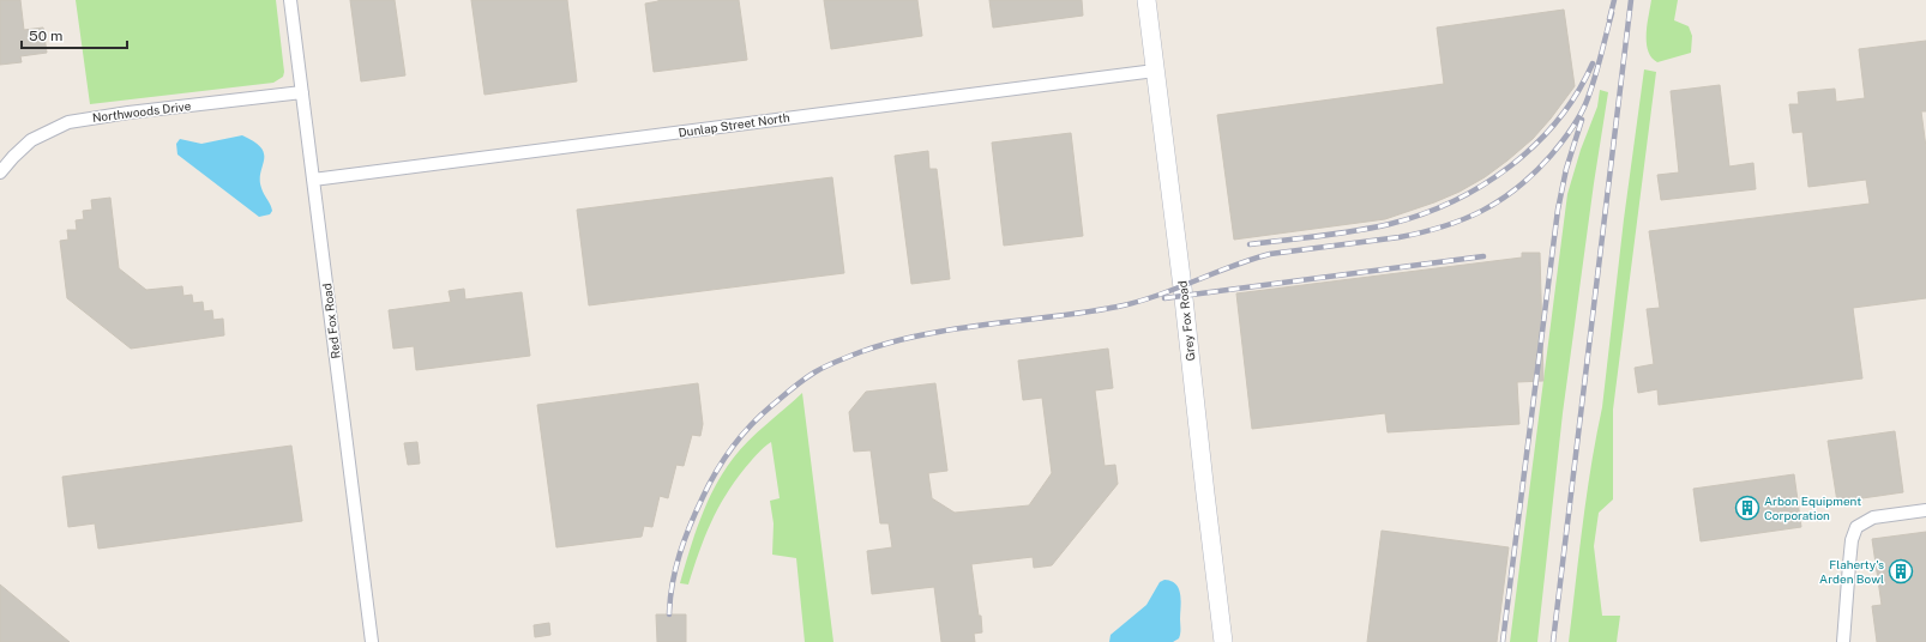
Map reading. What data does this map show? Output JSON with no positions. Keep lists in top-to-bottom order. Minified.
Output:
{"streets":{"street":["Northwoods Drive","Dunlap Street North","Red Fox Road","Grey Fox Road"]},"crossings":[["Northwoods Drive","Red Fox Road"],["Dunlap Street North","Red Fox Road"],["Dunlap Street North","Grey Fox Road"]],"places":{"building":["Arbon Equipment Corporation","Flaherty's Arden Bowl"]},"scale_bar":"50 m"}
